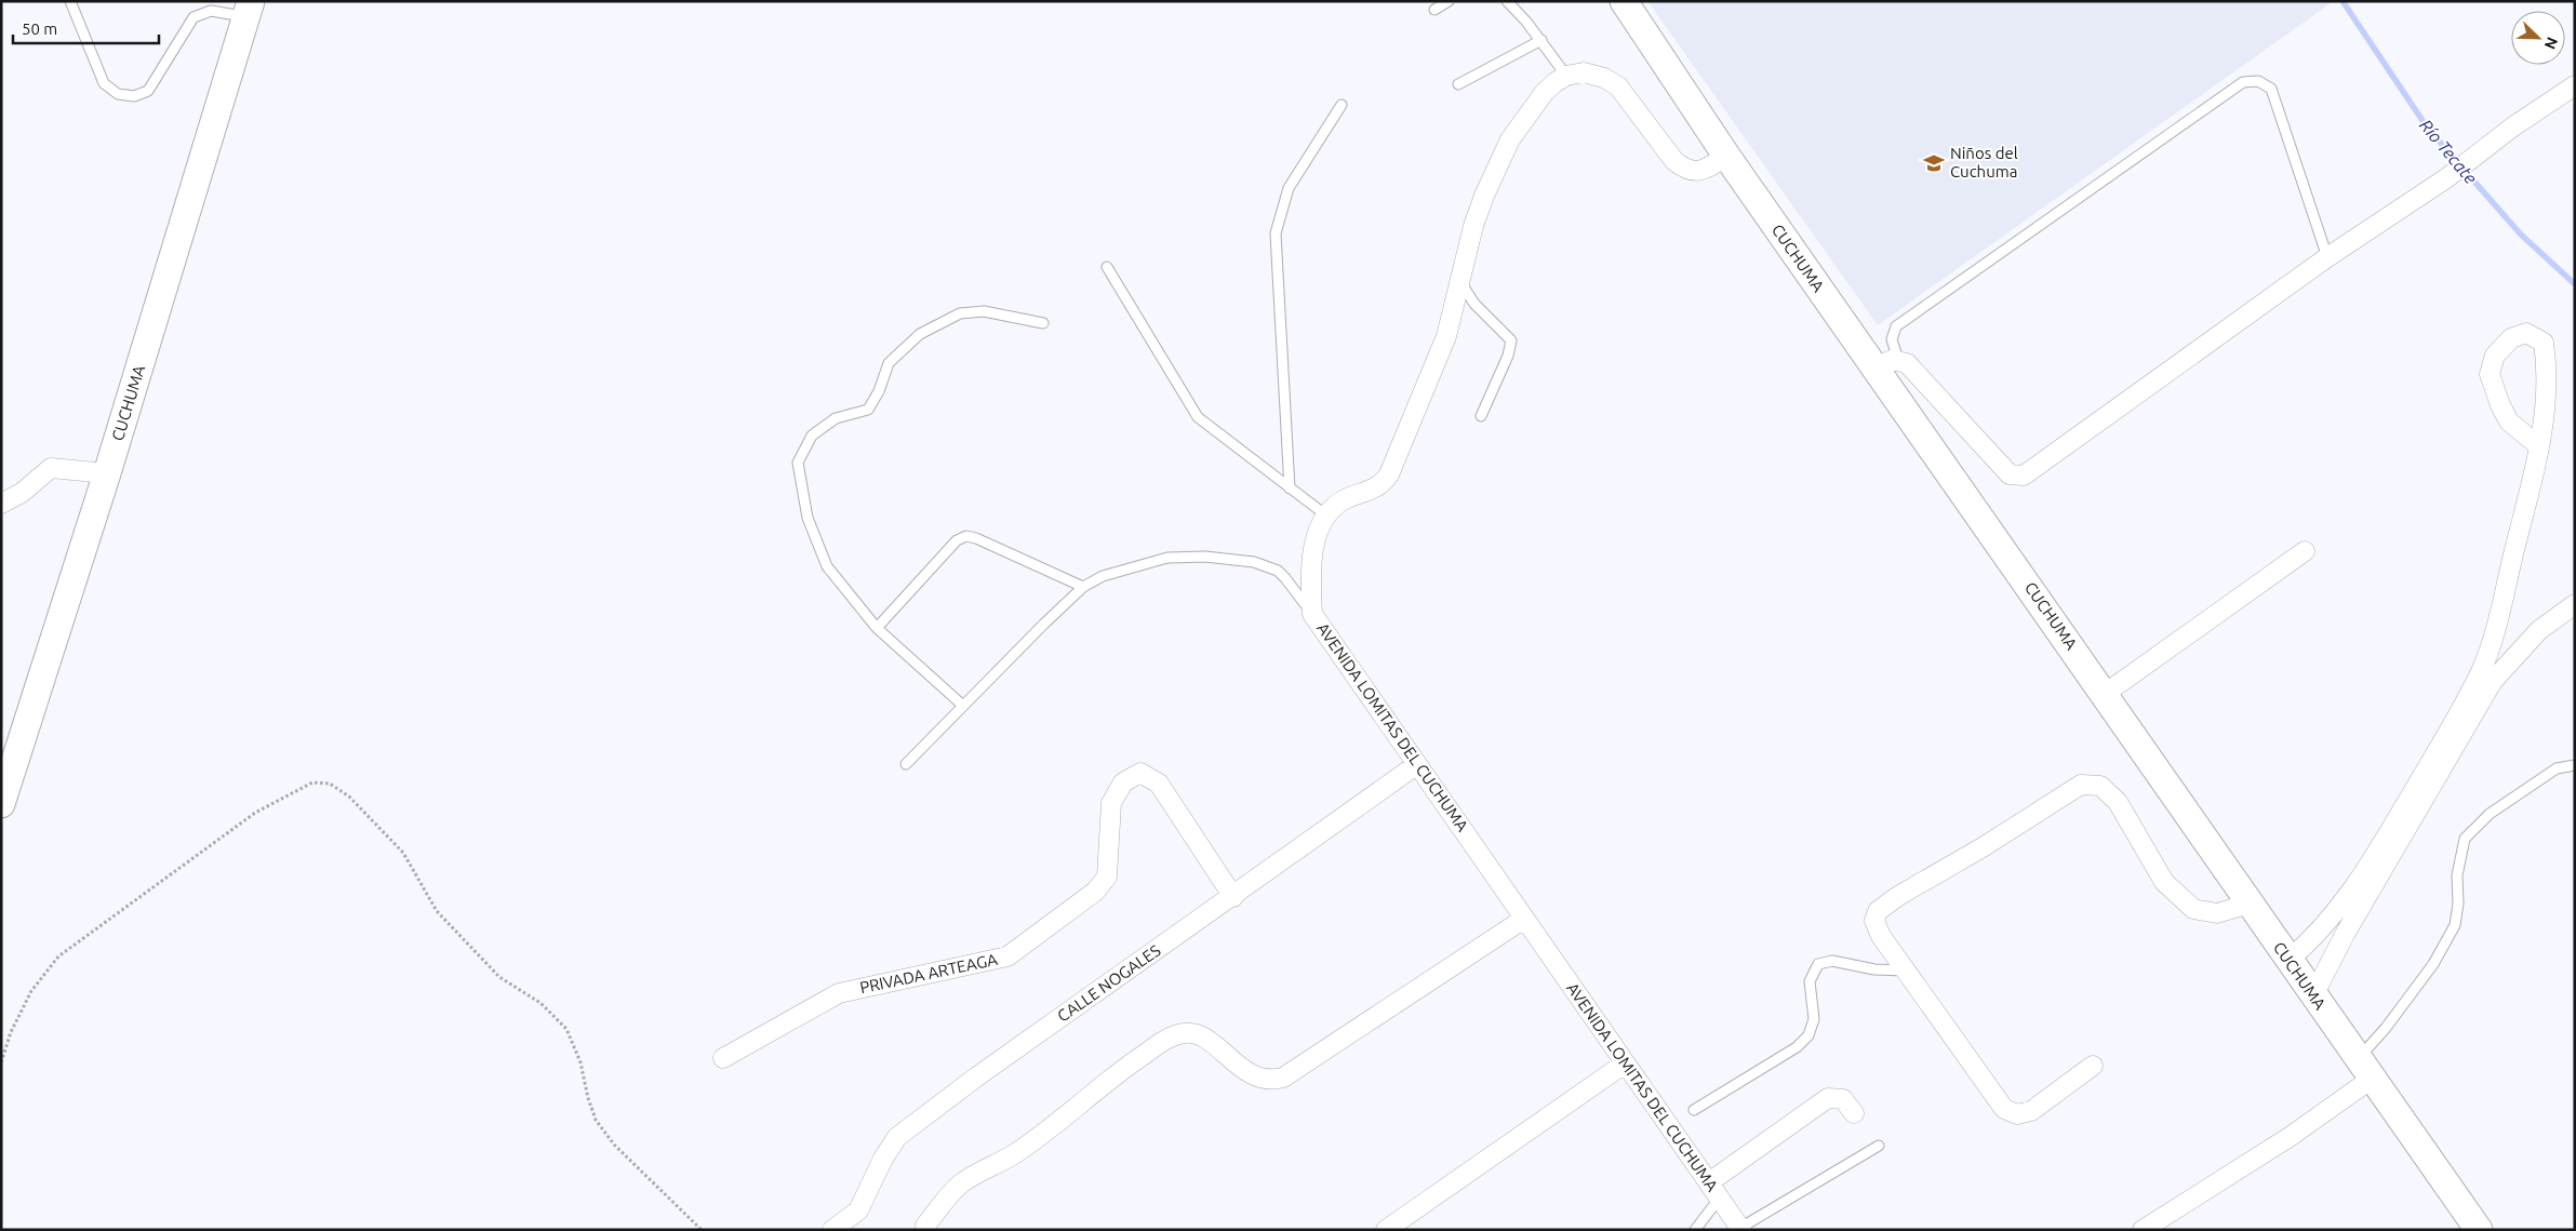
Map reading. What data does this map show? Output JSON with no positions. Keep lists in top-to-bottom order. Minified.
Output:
{"streets":{"street":["CUCHUMA","AVENIDA LOMITAS DEL CUCHUMA","PRIVADA ARTEAGA","CALLE NOGALES"]},"crossings":[["AVENIDA LOMITAS DEL CUCHUMA","CALLE NOGALES"],["PRIVADA ARTEAGA","CALLE NOGALES"]],"water":["Río Tecate"],"places":{"school or university":["Niños del Cuchuma"]},"scale_bar":"50 m","north":"bottom right"}
